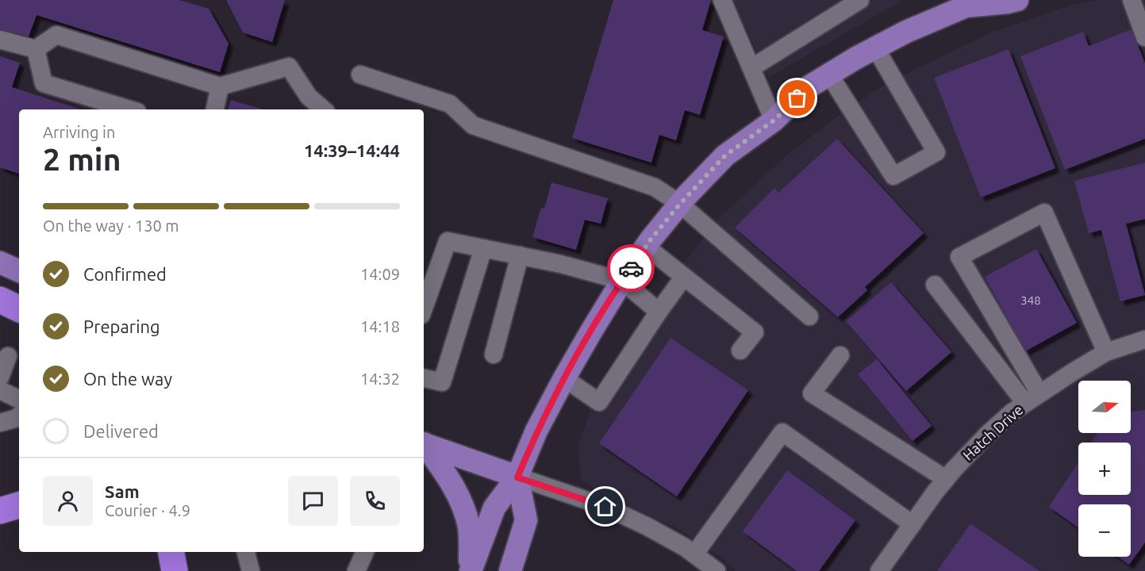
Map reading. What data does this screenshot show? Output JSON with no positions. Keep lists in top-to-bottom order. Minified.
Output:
{"streets":{"street":["Hatch Drive"]},"house_numbers":["348"],"north":"right","page":{"heading":["2 min","Arriving in","14:39–14:44"],"panel":["Sam","Courier · 4.9"],"bar":"On the way · 130 m","list":[["Confirmed","14:09"],["Preparing","14:18"],["On the way","14:32"],"Delivered"],"map_buttons":["+","−"]}}
